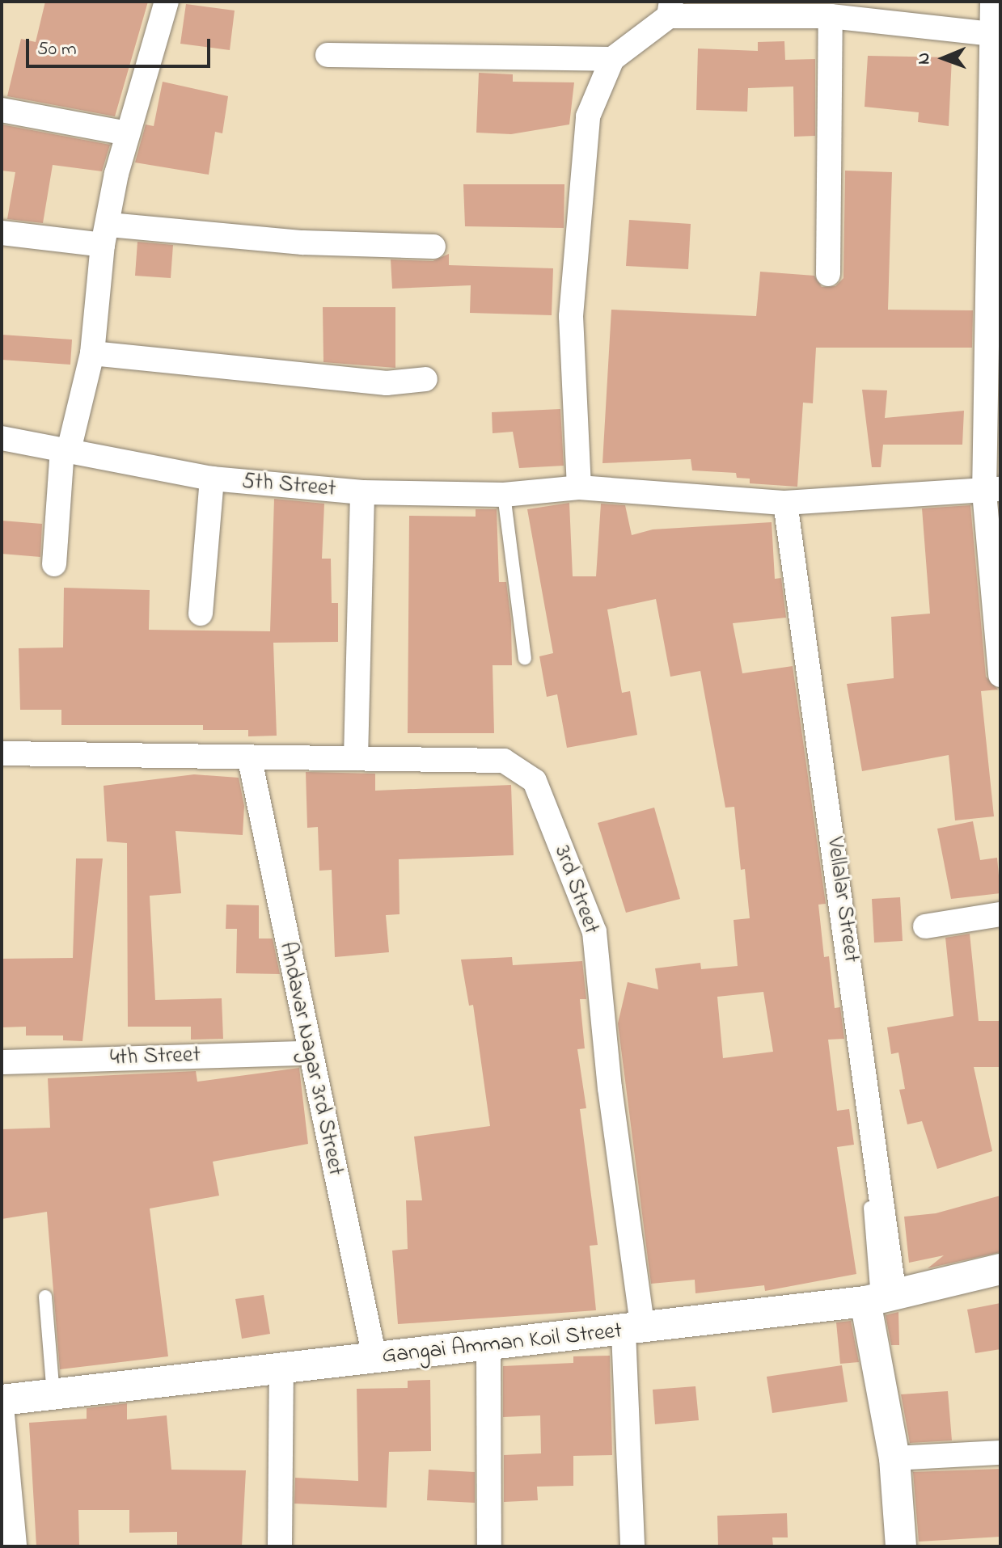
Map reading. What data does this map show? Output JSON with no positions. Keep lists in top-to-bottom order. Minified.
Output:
{"streets":{"street":["5th Street","3rd Street","Vellalar Street","4th Street","Andavar Nagar 3rd Street","Gangai Amman Koil Street"]},"crossings":[["5th Street","Vellalar Street"],["3rd Street","Andavar Nagar 3rd Street"],["3rd Street","Gangai Amman Koil Street"],["Vellalar Street","Gangai Amman Koil Street"],["4th Street","Andavar Nagar 3rd Street"],["Andavar Nagar 3rd Street","Gangai Amman Koil Street"]],"scale_bar":"50 m","north":"left"}
